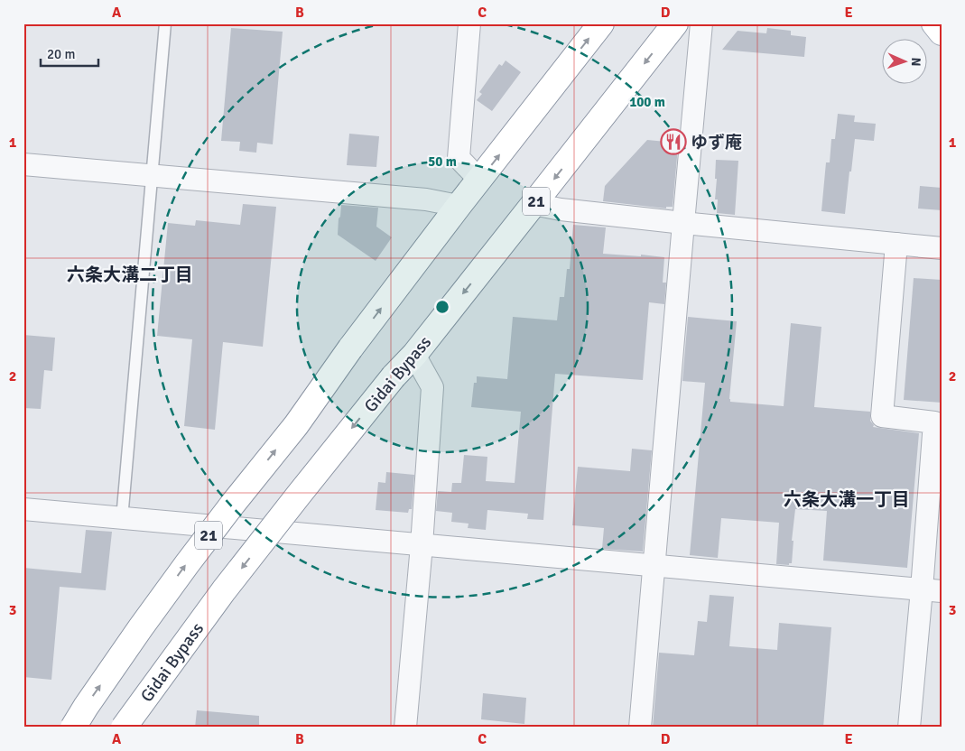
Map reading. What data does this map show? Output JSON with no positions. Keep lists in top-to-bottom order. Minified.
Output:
{"streets":{"main road":["21","Gidai Bypass"]},"districts":["六条大溝二丁目","六条大溝一丁目"],"places":{"restaurant":["ゆず庵"]},"scale_bar":"20 m","north":"right","grid":{"columns":["A","B","C","D","E"],"rows":["1","2","3"]},"rings":["100 m","50 m"]}
